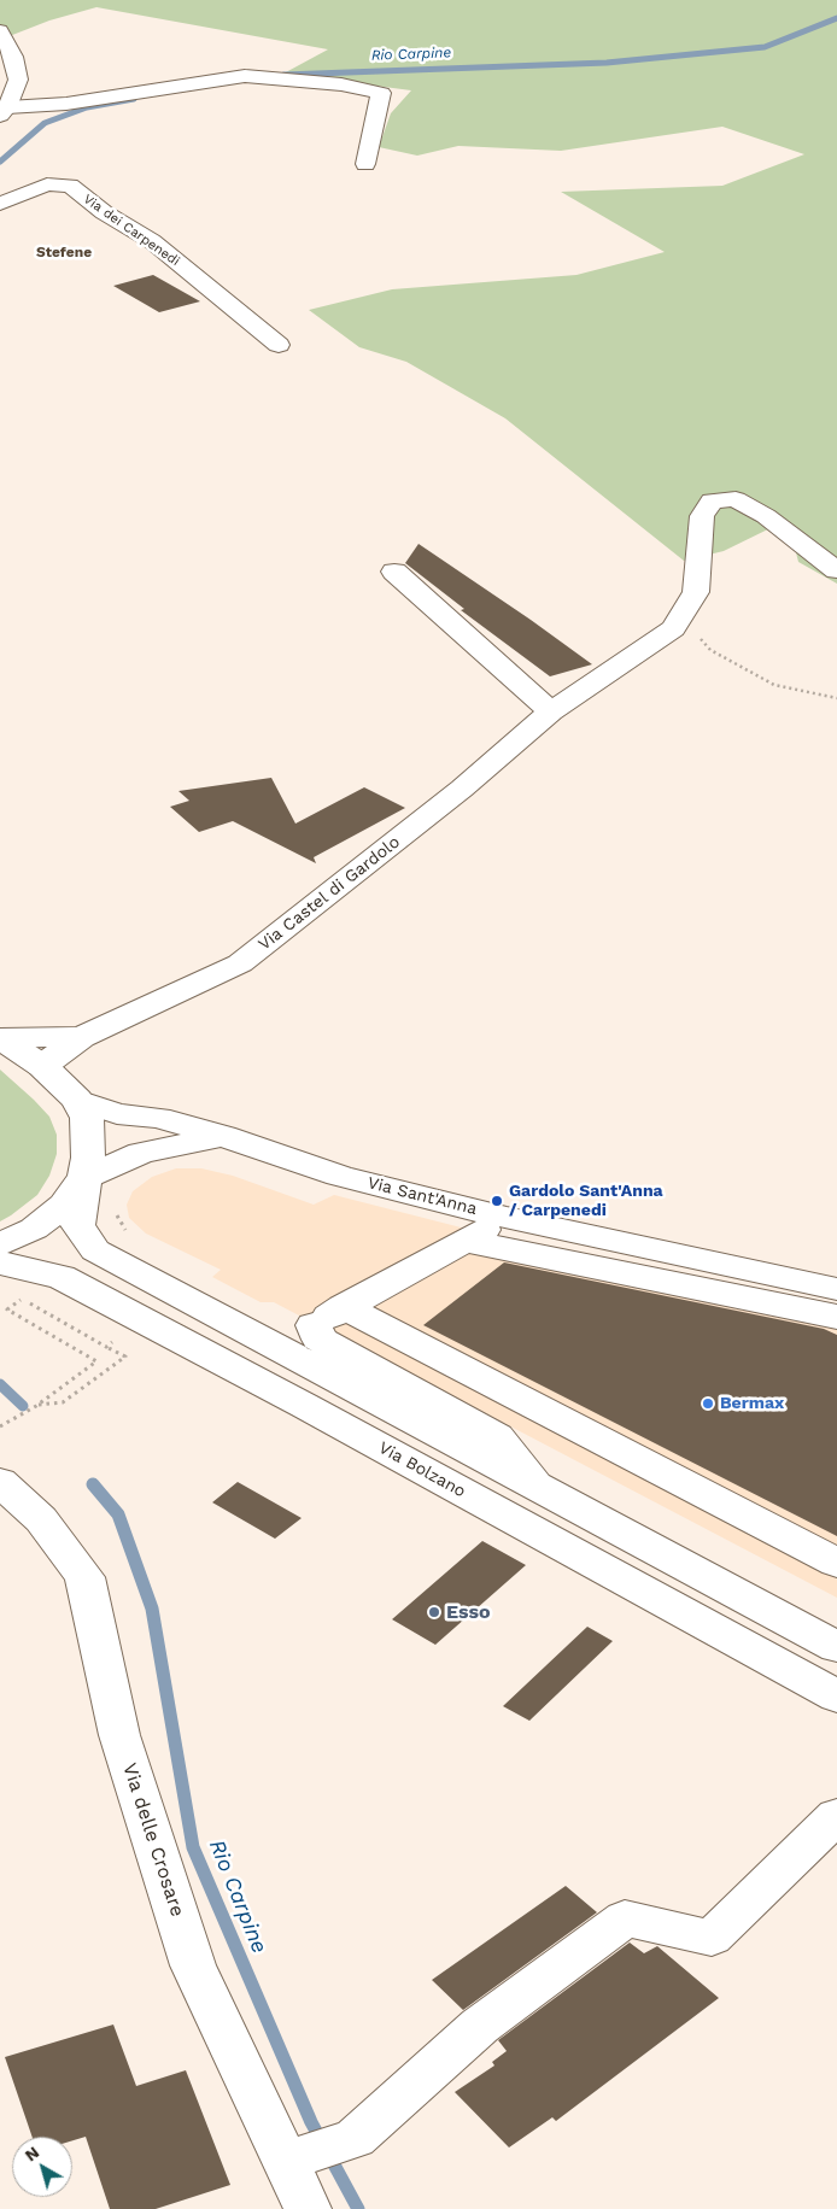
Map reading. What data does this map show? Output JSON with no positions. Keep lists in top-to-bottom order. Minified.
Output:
{"streets":{"street":["Via dei Carpenedi","Via Castel di Gardolo","Via Sant'Anna","Via Bolzano","Via delle Crosare"]},"districts":["Stefene"],"water":["Rio Carpine"],"places":["Gardolo Sant'Anna / Carpenedi","Bermax","Esso"],"north":"top left"}
